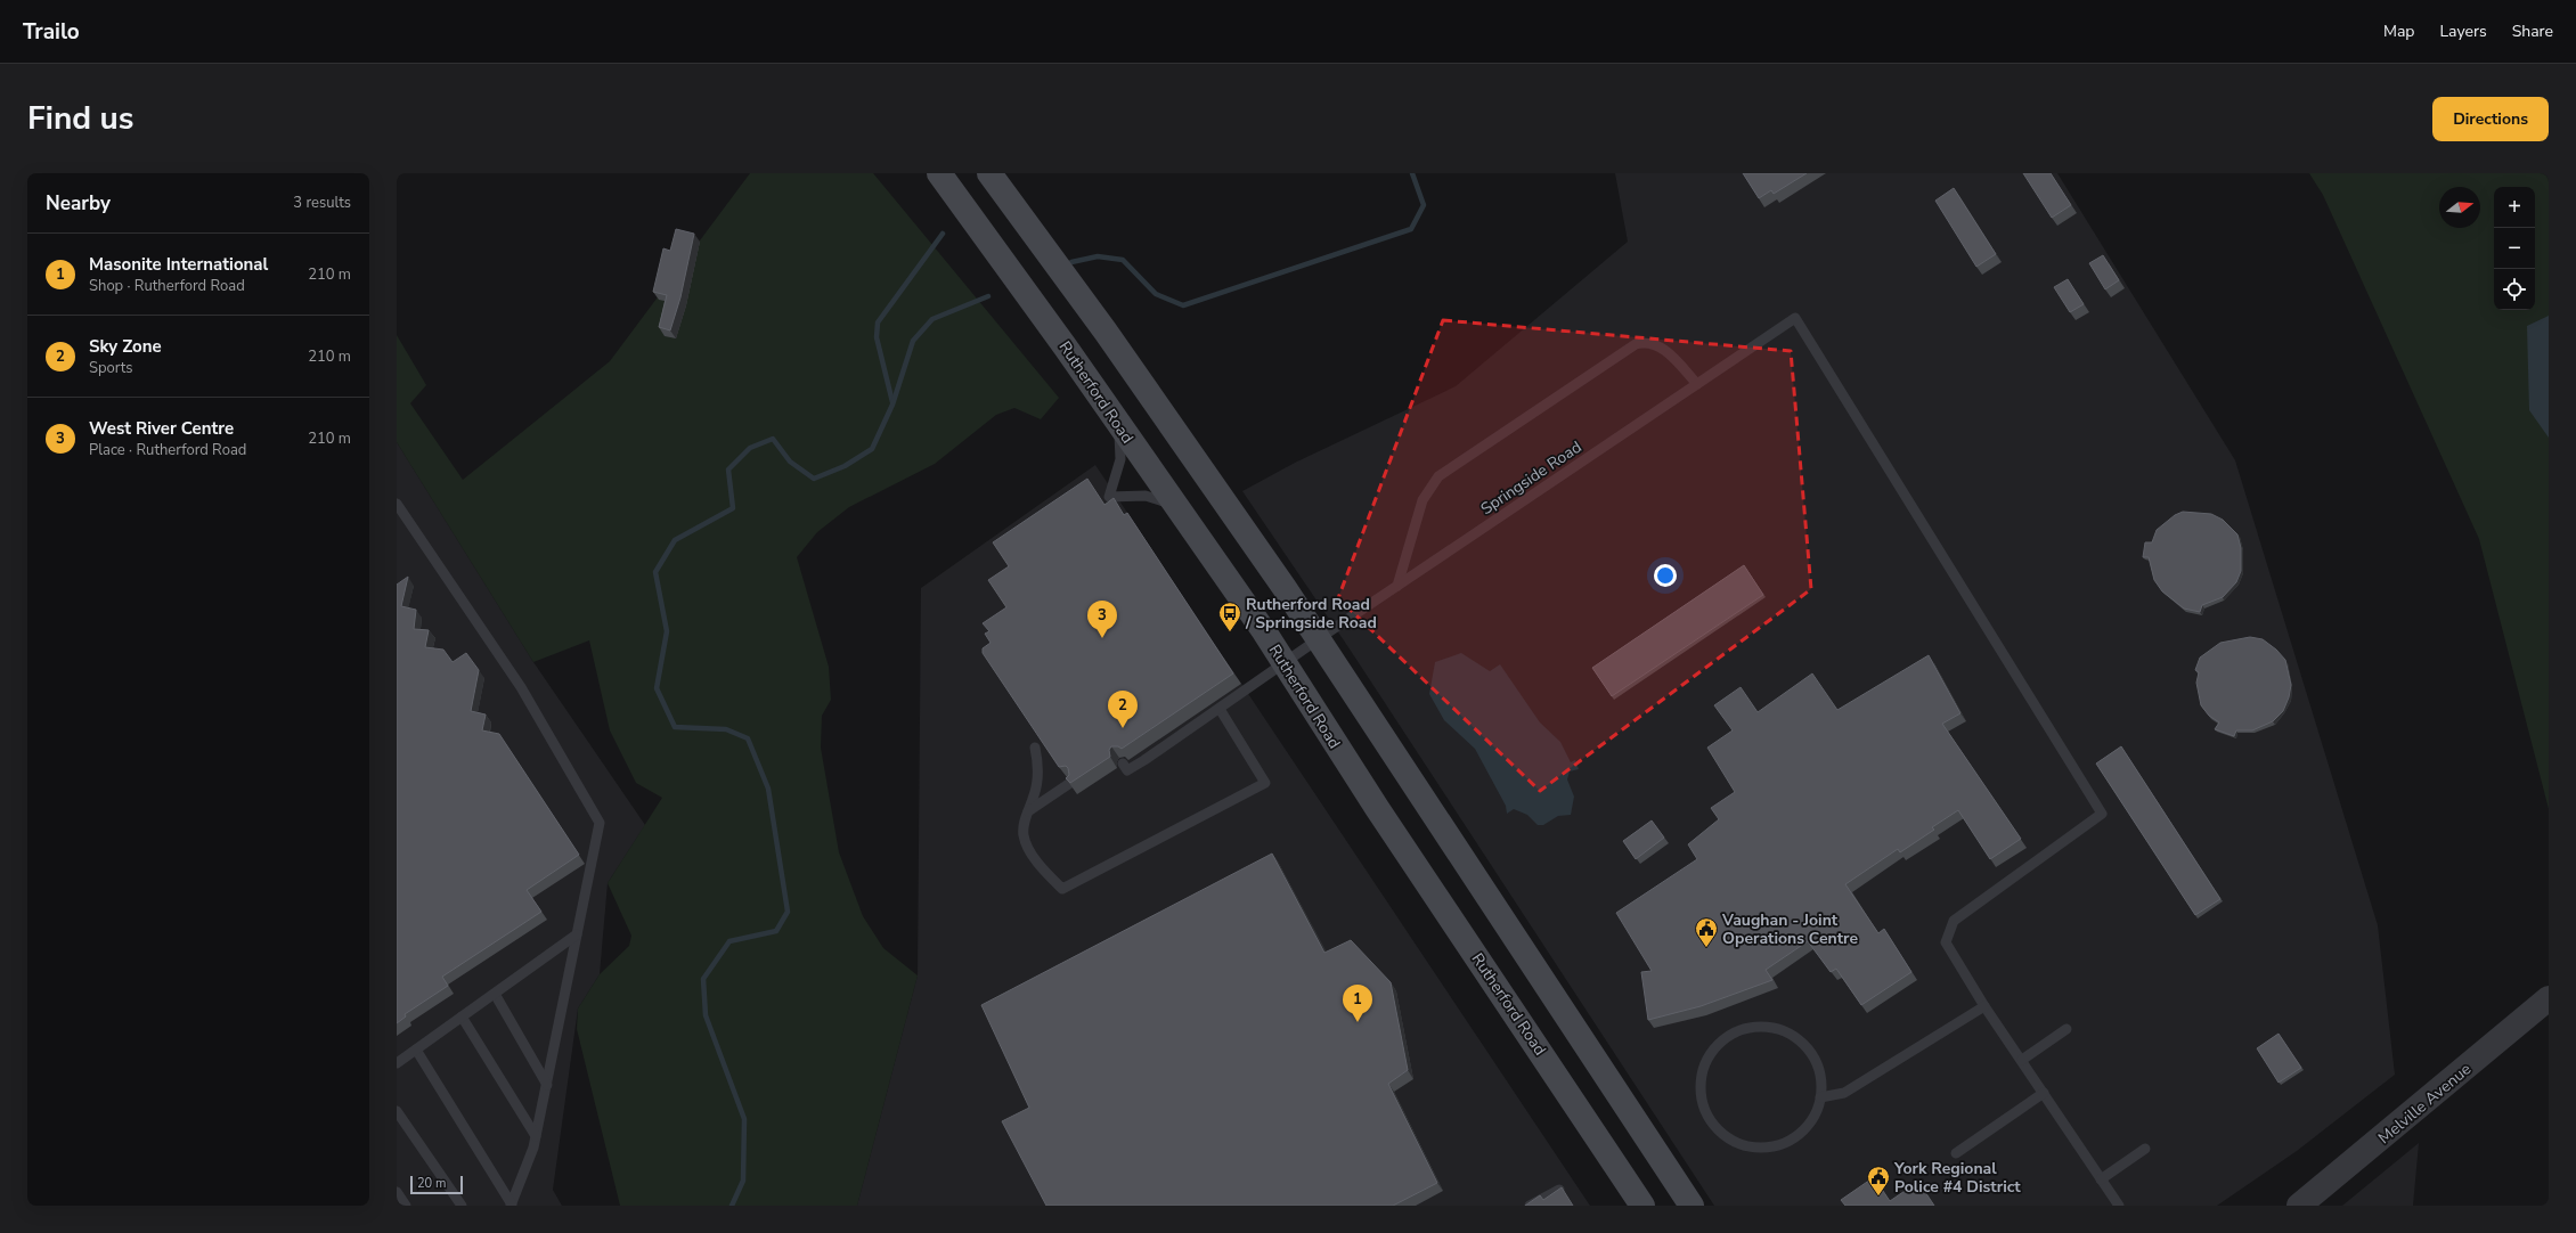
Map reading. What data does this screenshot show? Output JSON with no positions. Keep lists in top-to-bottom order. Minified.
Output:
{"streets":{"main road":["Rutherford Road"],"street":["Melville Avenue"],"lane":["Springside Road"]},"crossings":[["Rutherford Road","Springside Road"]],"places":{"bus stop":["Rutherford Road / Springside Road"],"public building":["Vaughan - Joint Operations Centre","York Regional Police #4 District"]},"scale_bar":"20 m","north":"right","page":{"header":"Trailo","nav":["Map","Layers","Share"],"title":"Find us","buttons":"Directions","heading":["Nearby","3 results"],"map_buttons":["+","−"],"list":[{"mark":"1","name":"Masonite International","note":"Shop · Rutherford Road","value":"210 m"},{"mark":"2","name":"Sky Zone","note":"Sports","value":"210 m"},{"mark":"3","name":"West River Centre","note":"Place · Rutherford Road","value":"210 m"}],"pins":["3","2","1"],"scale":"20 m"}}
